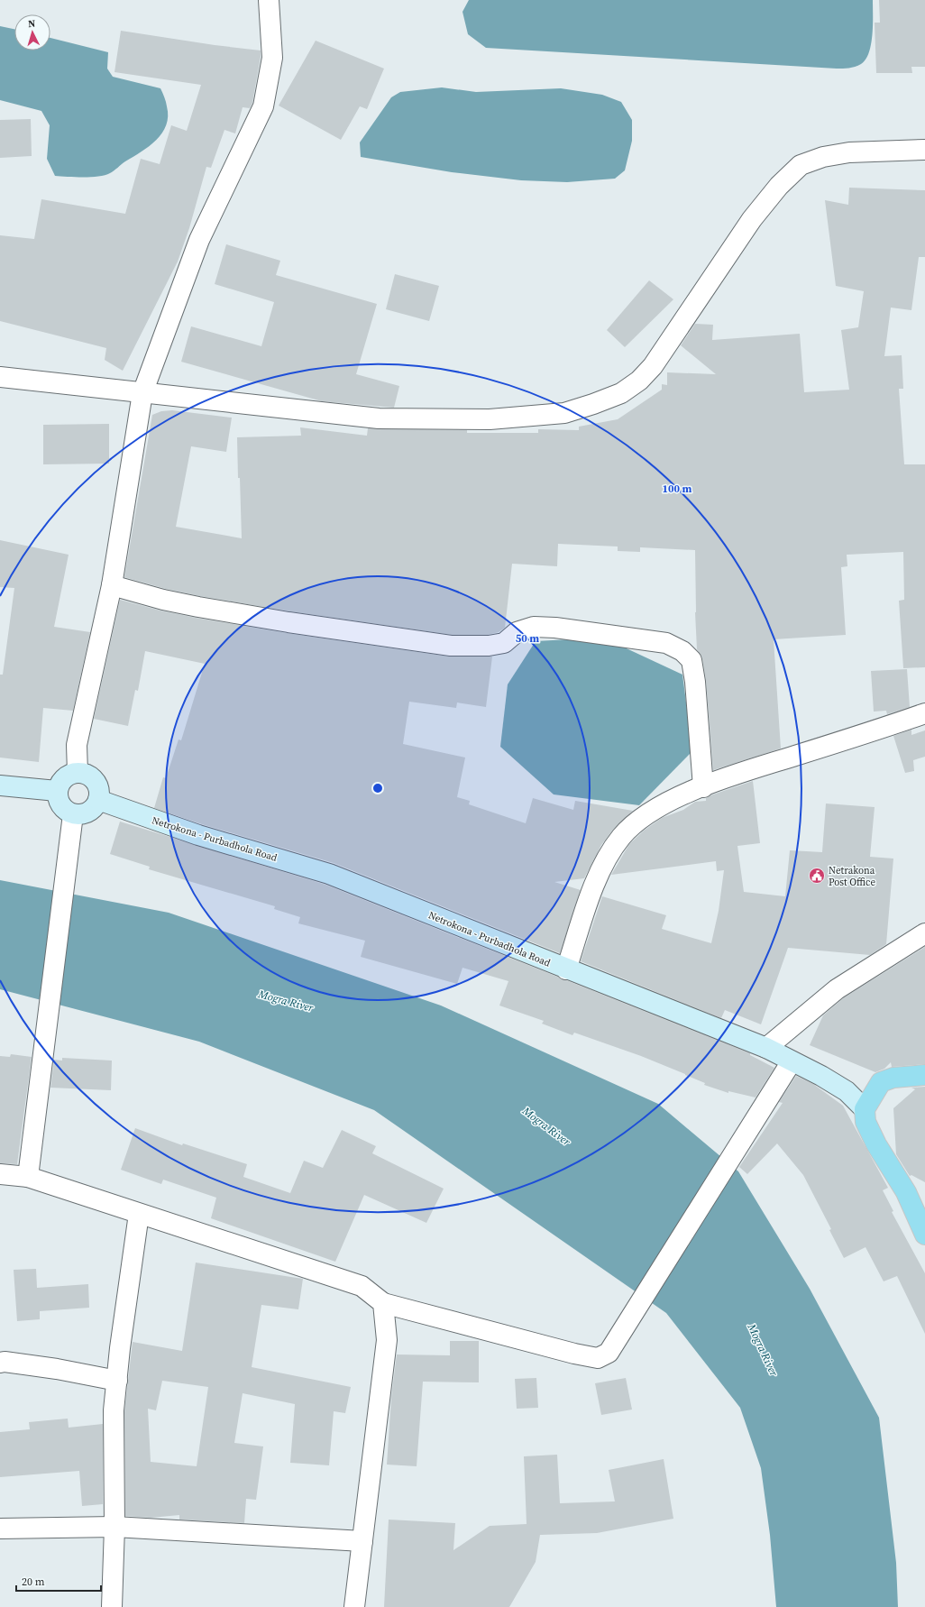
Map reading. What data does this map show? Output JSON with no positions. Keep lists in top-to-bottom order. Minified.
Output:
{"streets":{"main road":["Netrokona - Purbadhola Road"]},"water":["Mogra River"],"places":{"public building":["Netrakona Post Office"]},"scale_bar":"20 m","north":"top","rings":["100 m","50 m"]}
